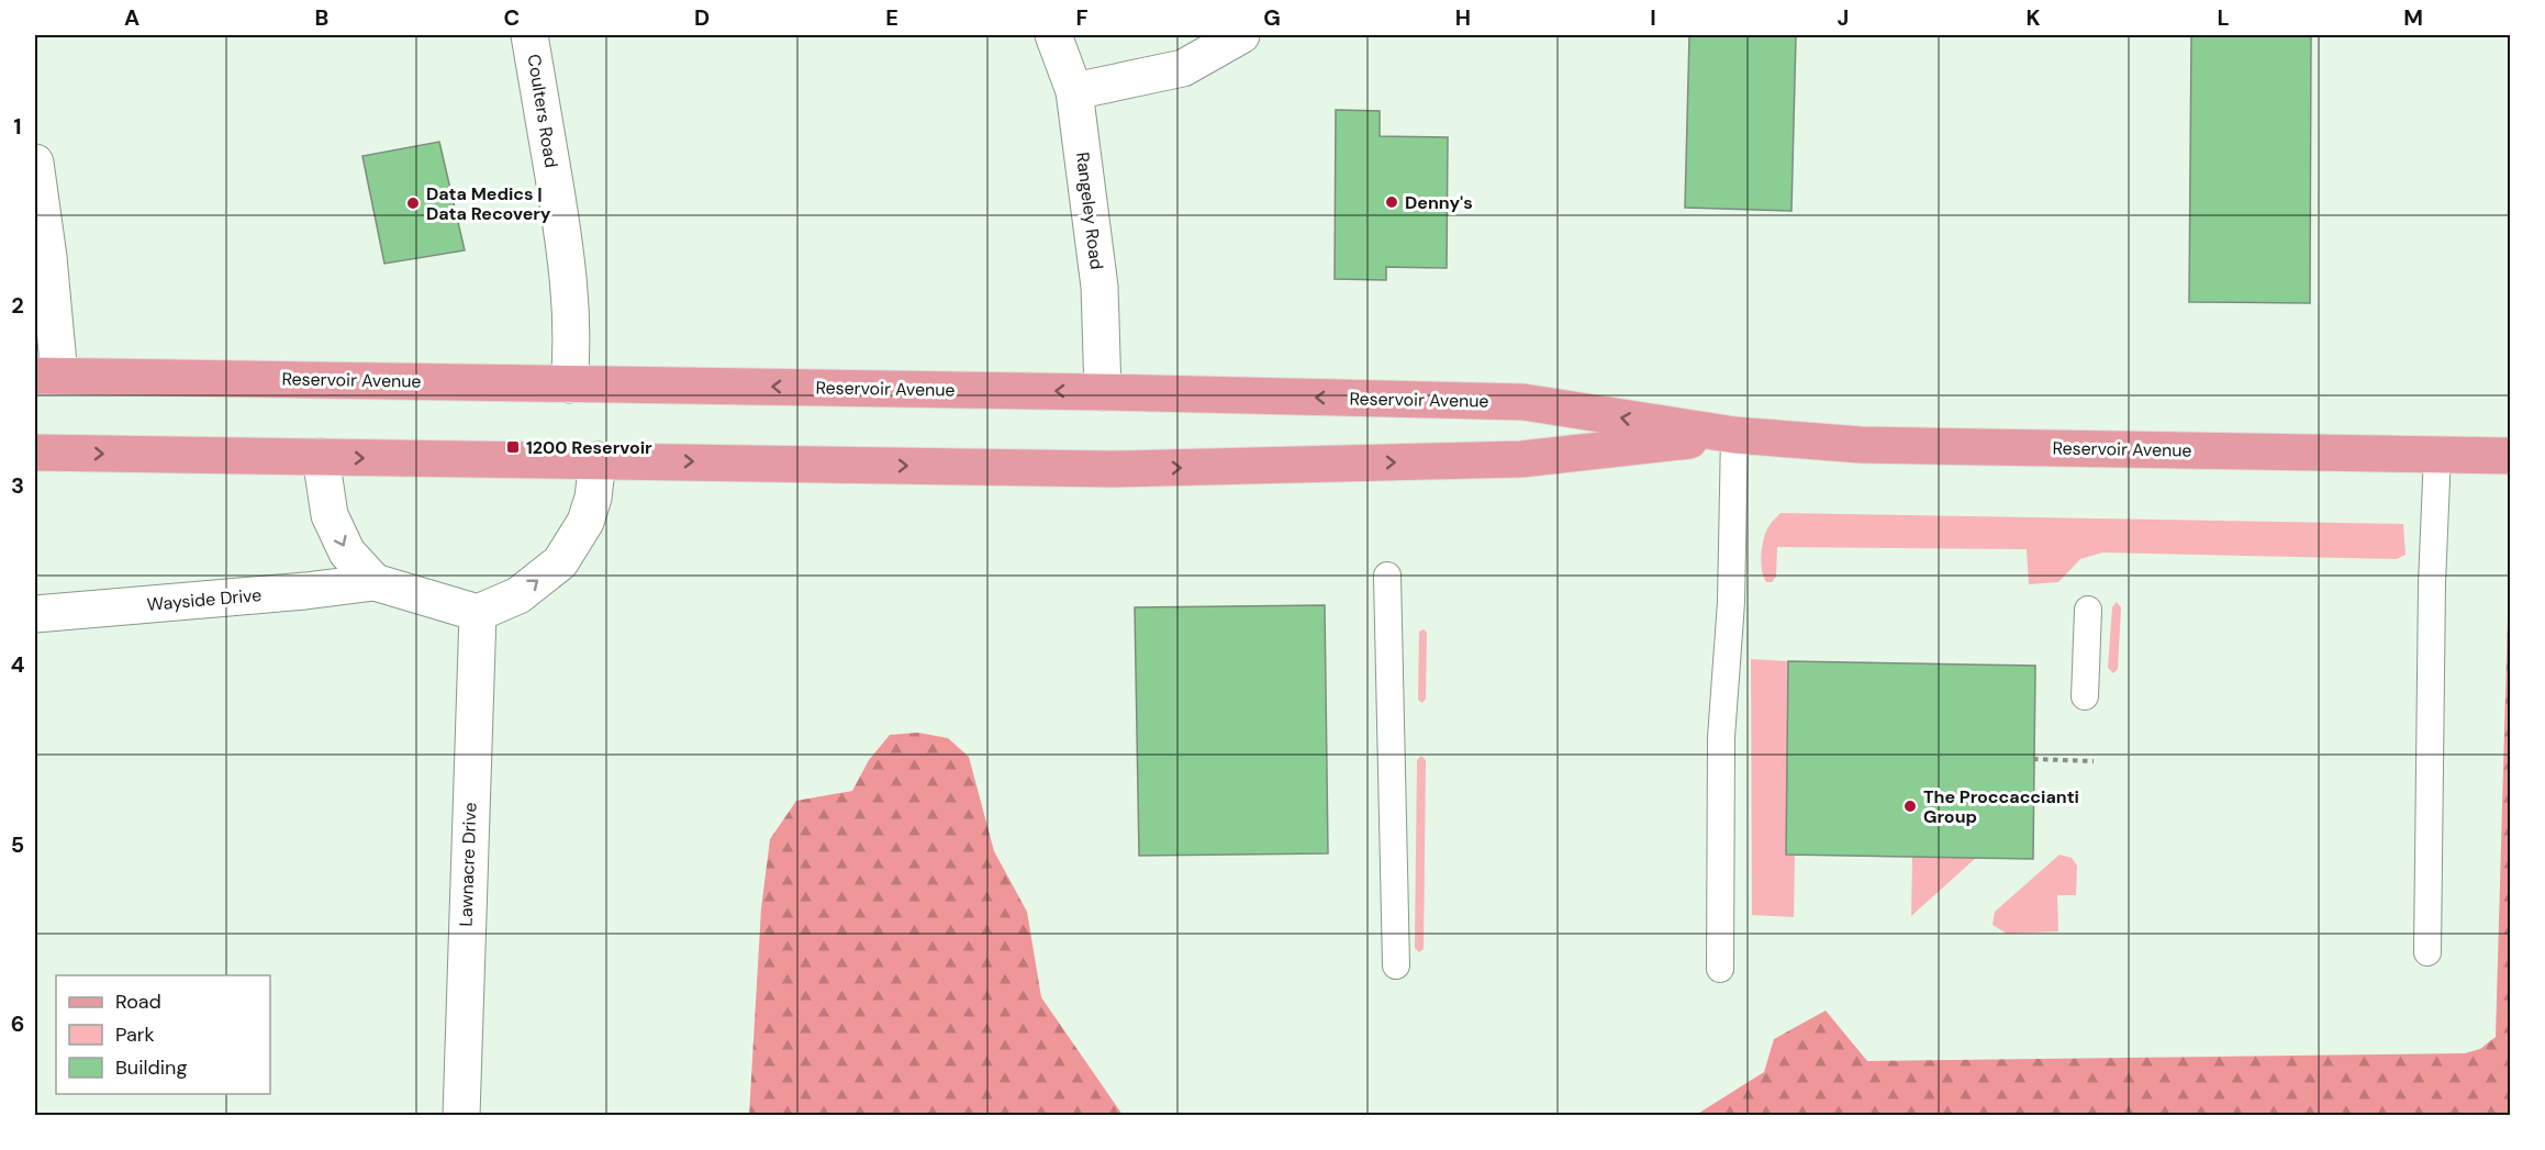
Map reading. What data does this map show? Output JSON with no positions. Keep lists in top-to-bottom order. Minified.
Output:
{"streets":{"main road":["Reservoir Avenue"],"street":["Coulters Road","Rangeley Road","Wayside Drive","Lawnacre Drive"]},"crossings":[["Coulters Road","Reservoir Avenue"],["Rangeley Road","Reservoir Avenue"]],"places":{"other":["Denny's","Data Medics | Data Recovery","The Proccaccianti Group"],"transit":["1200 Reservoir"]},"legend":["Road","Park","Building"],"grid":{"columns":["A","B","C","D","E","F","G","H","I","J","K","L","M"],"rows":["1","2","3","4","5","6"]}}
